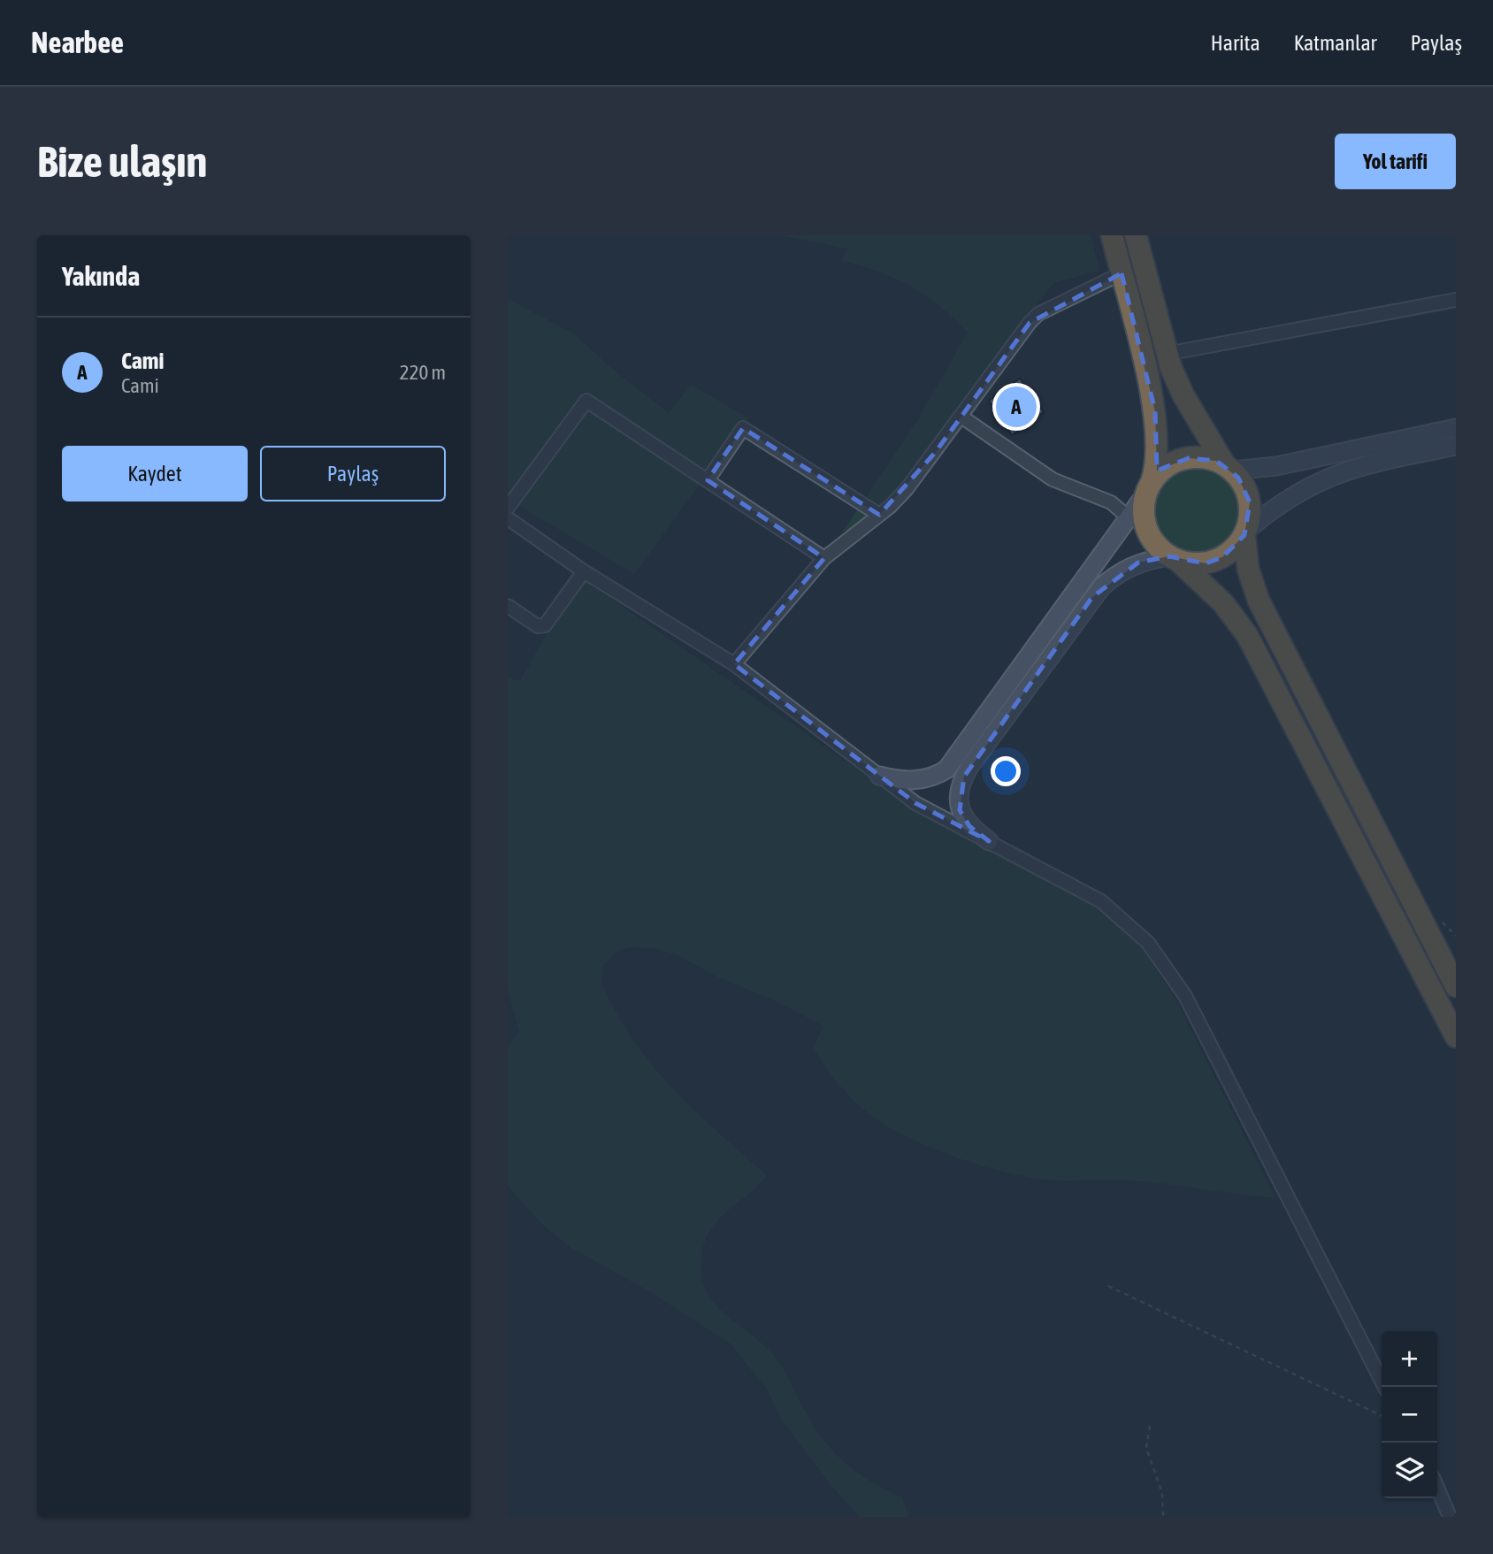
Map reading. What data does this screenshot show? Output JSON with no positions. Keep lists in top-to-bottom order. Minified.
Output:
{"page":{"header":"Nearbee","nav":["Harita","Katmanlar","Paylaş"],"buttons":["Yol tarifi",["Kaydet","Paylaş"]],"title":"Bize ulaşın","heading":"Yakında","list":[{"mark":"A","name":"Cami","note":"Cami","value":"220 m"}],"pins":"A","map_buttons":["+","−"]}}
